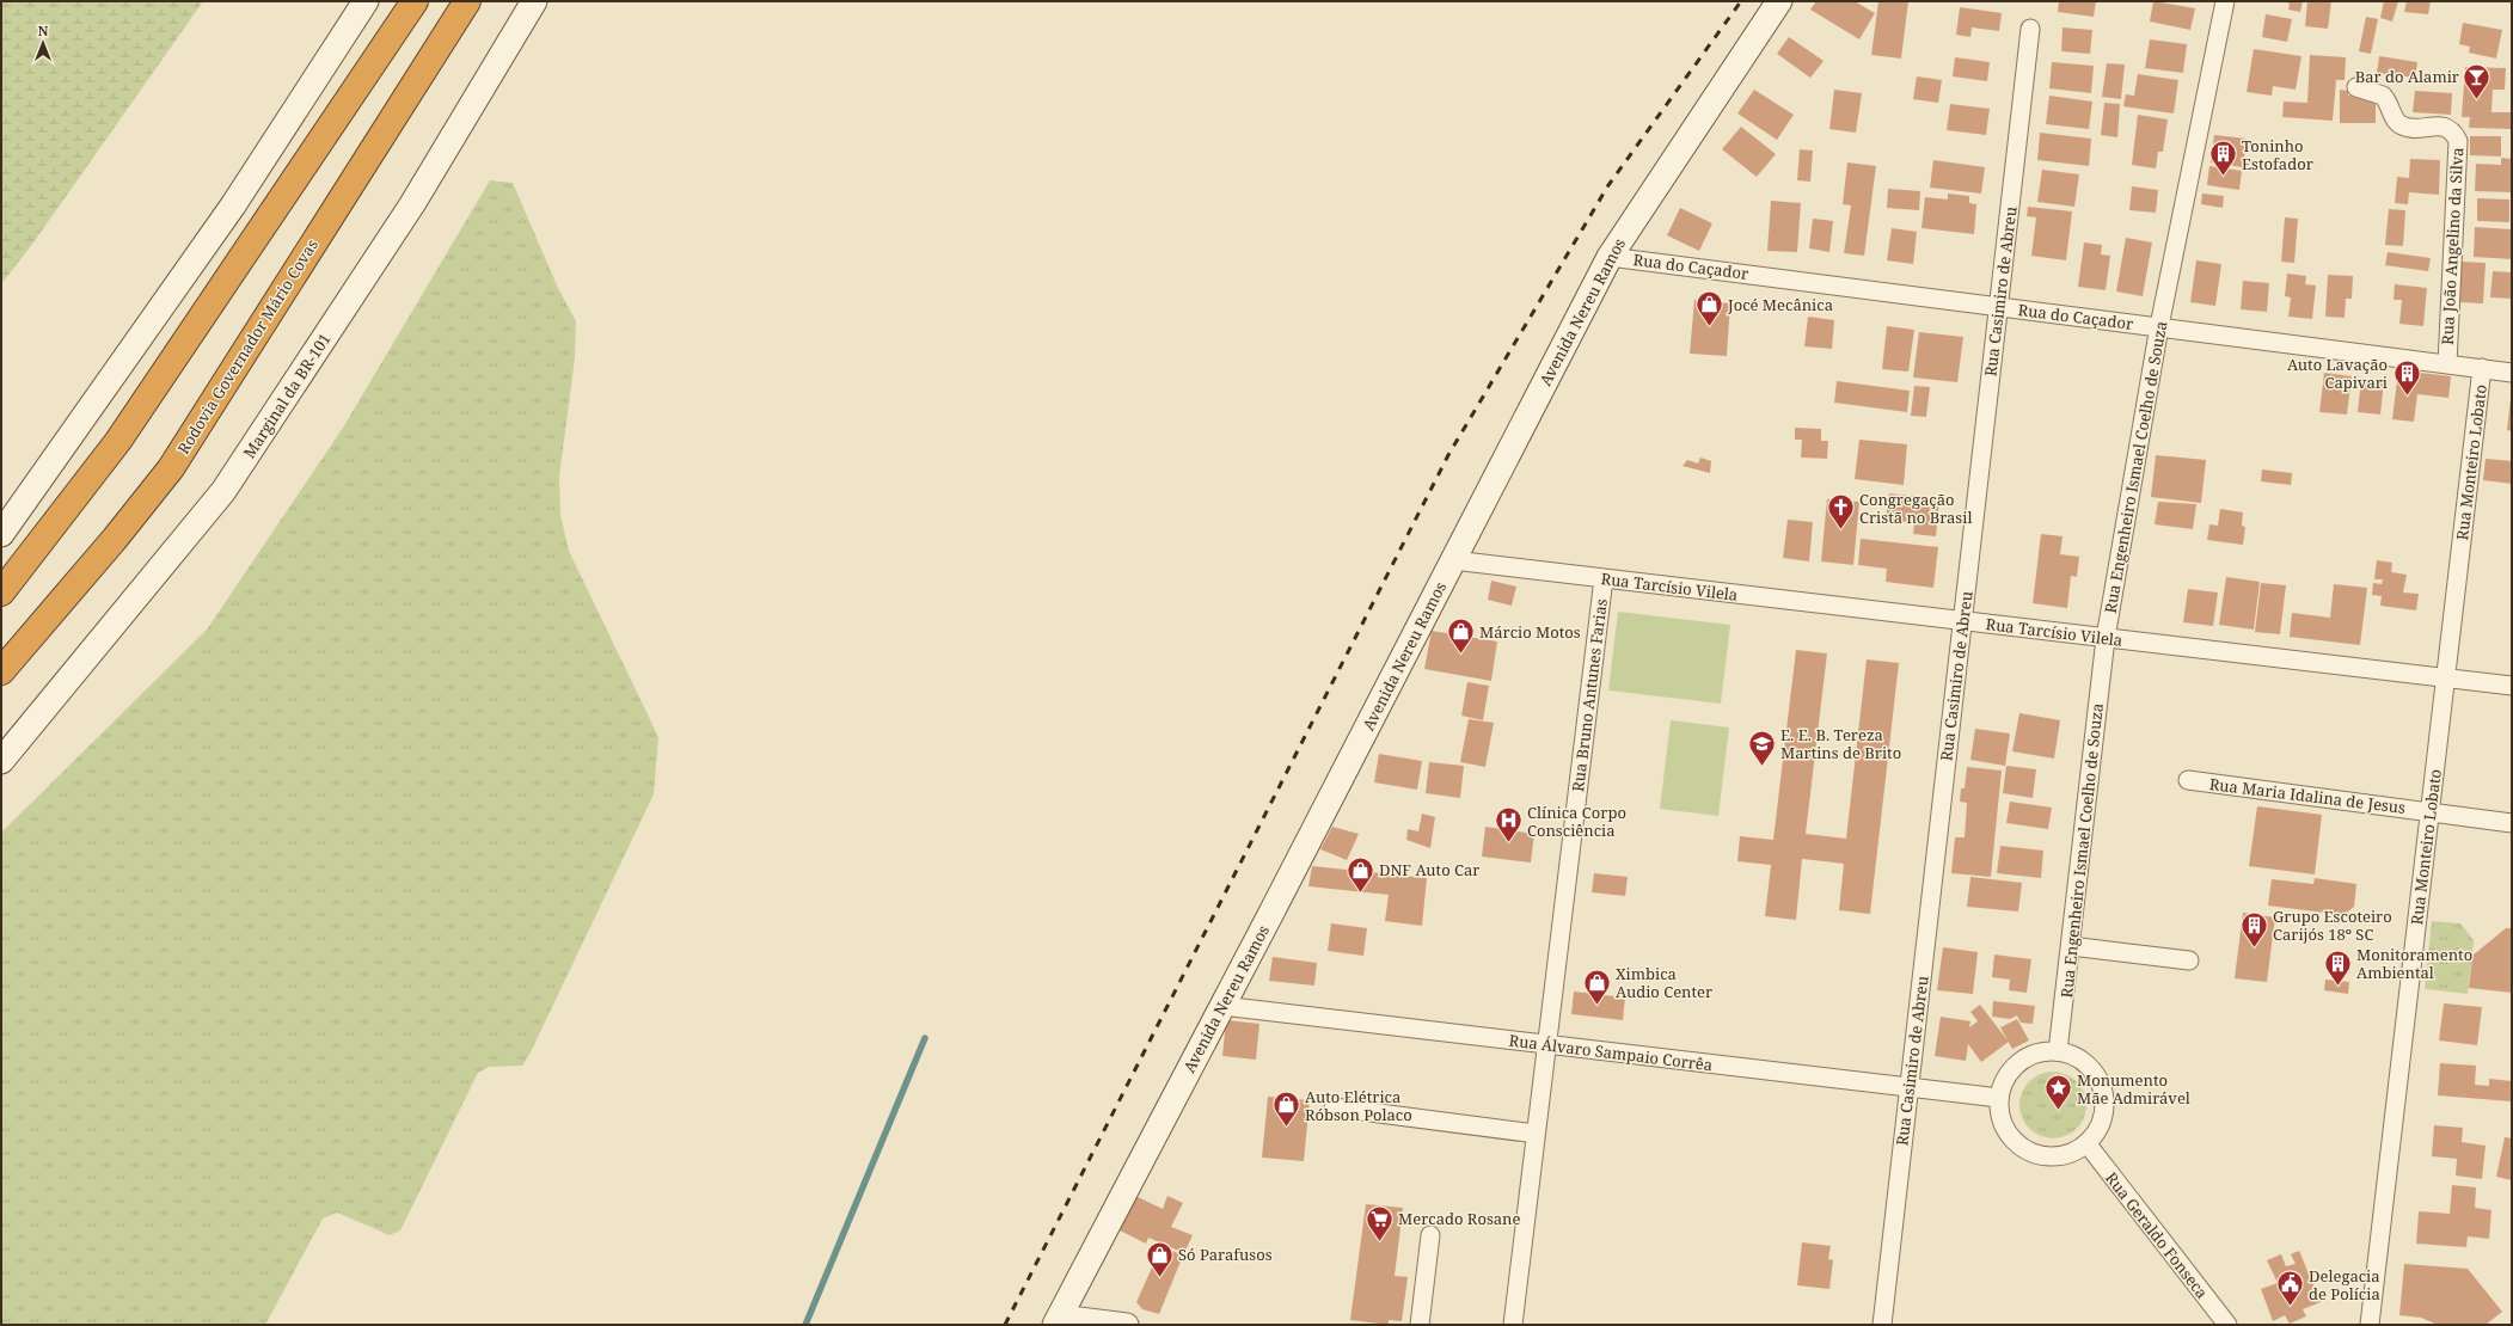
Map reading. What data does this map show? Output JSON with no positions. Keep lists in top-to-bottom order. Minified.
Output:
{"streets":{"highway":["Rodovia Governador Mário Covas"],"main road":["Avenida Nereu Ramos","Marginal da BR-101"],"street":["Rua João Angelino da Silva","Rua do Caçador","Rua Casimiro de Abreu","Rua Monteiro Lobato","Rua Engenheiro Ismael Coelho de Souza","Rua Tarcísio Vilela","Rua Bruno Antunes Farias","Rua Maria Idalina de Jesus","Rua Álvaro Sampaio Corrêa","Rua Geraldo Fonseca"]},"crossings":[["Rua João Angelino da Silva","Rua do Caçador"],["Rua do Caçador","Rua Casimiro de Abreu"],["Rua do Caçador","Avenida Nereu Ramos"],["Rua do Caçador","Rua Monteiro Lobato"],["Rua do Caçador","Rua Engenheiro Ismael Coelho de Souza"],["Rua Casimiro de Abreu","Rua Tarcísio Vilela"],["Rua Casimiro de Abreu","Rua Álvaro Sampaio Corrêa"],["Avenida Nereu Ramos","Rua Tarcísio Vilela"],["Avenida Nereu Ramos","Rua Álvaro Sampaio Corrêa"],["Rua Monteiro Lobato","Rua Tarcísio Vilela"],["Rua Monteiro Lobato","Rua Maria Idalina de Jesus"],["Rua Engenheiro Ismael Coelho de Souza","Rua Tarcísio Vilela"],["Rua Engenheiro Ismael Coelho de Souza","Rua Álvaro Sampaio Corrêa"],["Rua Engenheiro Ismael Coelho de Souza","Rua Geraldo Fonseca"],["Rua Tarcísio Vilela","Rua Bruno Antunes Farias"],["Rua Bruno Antunes Farias","Rua Álvaro Sampaio Corrêa"],["Rua Álvaro Sampaio Corrêa","Rua Geraldo Fonseca"]],"places":{"bar":["Bar do Alamir"],"building":["Toninho Estofador","Auto Lavação Capivari","Grupo Escoteiro Carijós 18º SC","Monitoramento Ambiental"],"shop":["Jocé Mecânica","Márcio Motos","DNF Auto Car","Ximbica Audio Center","Auto Elétrica Róbson Polaco","Só Parafusos"],"church":["Congregação Cristã no Brasil"],"school or university":["E. E. B. Tereza Martins de Brito"],"hospital":["Clínica Corpo Consciência"],"place":["Monumento Mãe Admirável"],"supermarket":["Mercado Rosane"],"public building":["Delegacia de Polícia"]},"north":"top"}
